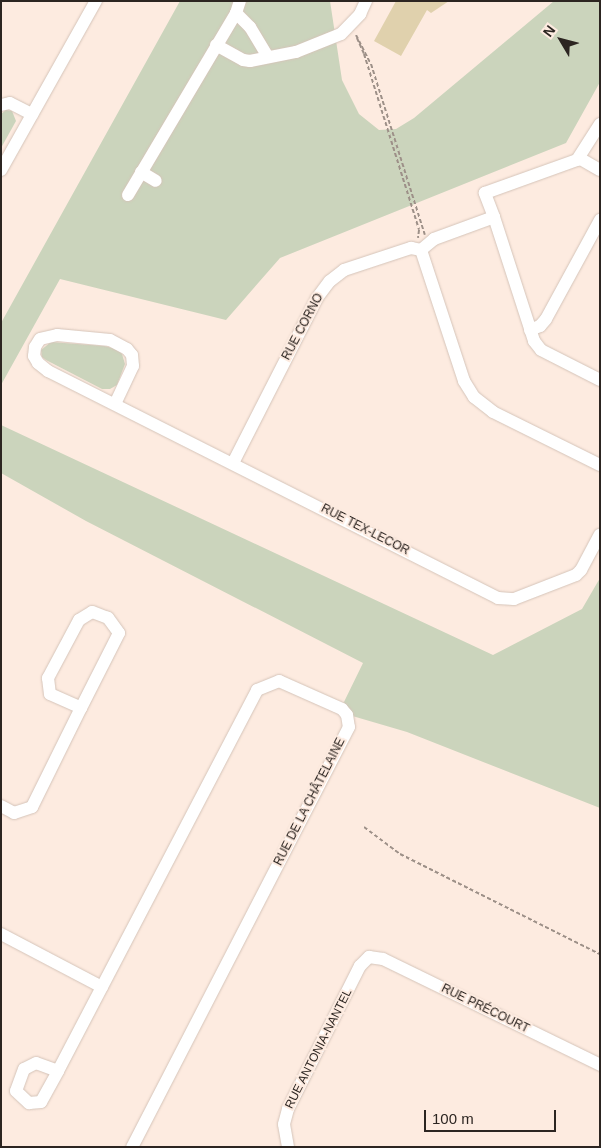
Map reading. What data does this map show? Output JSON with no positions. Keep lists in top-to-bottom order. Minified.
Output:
{"streets":{"street":["RUE CORNO","RUE TEX-LECOR","RUE DE LA CHÂTELAINE","RUE PRÉCOURT","RUE ANTONIA-NANTEL"]},"crossings":[["RUE CORNO","RUE TEX-LECOR"],["RUE PRÉCOURT","RUE ANTONIA-NANTEL"]],"scale_bar":"100 m","north":"top left"}
